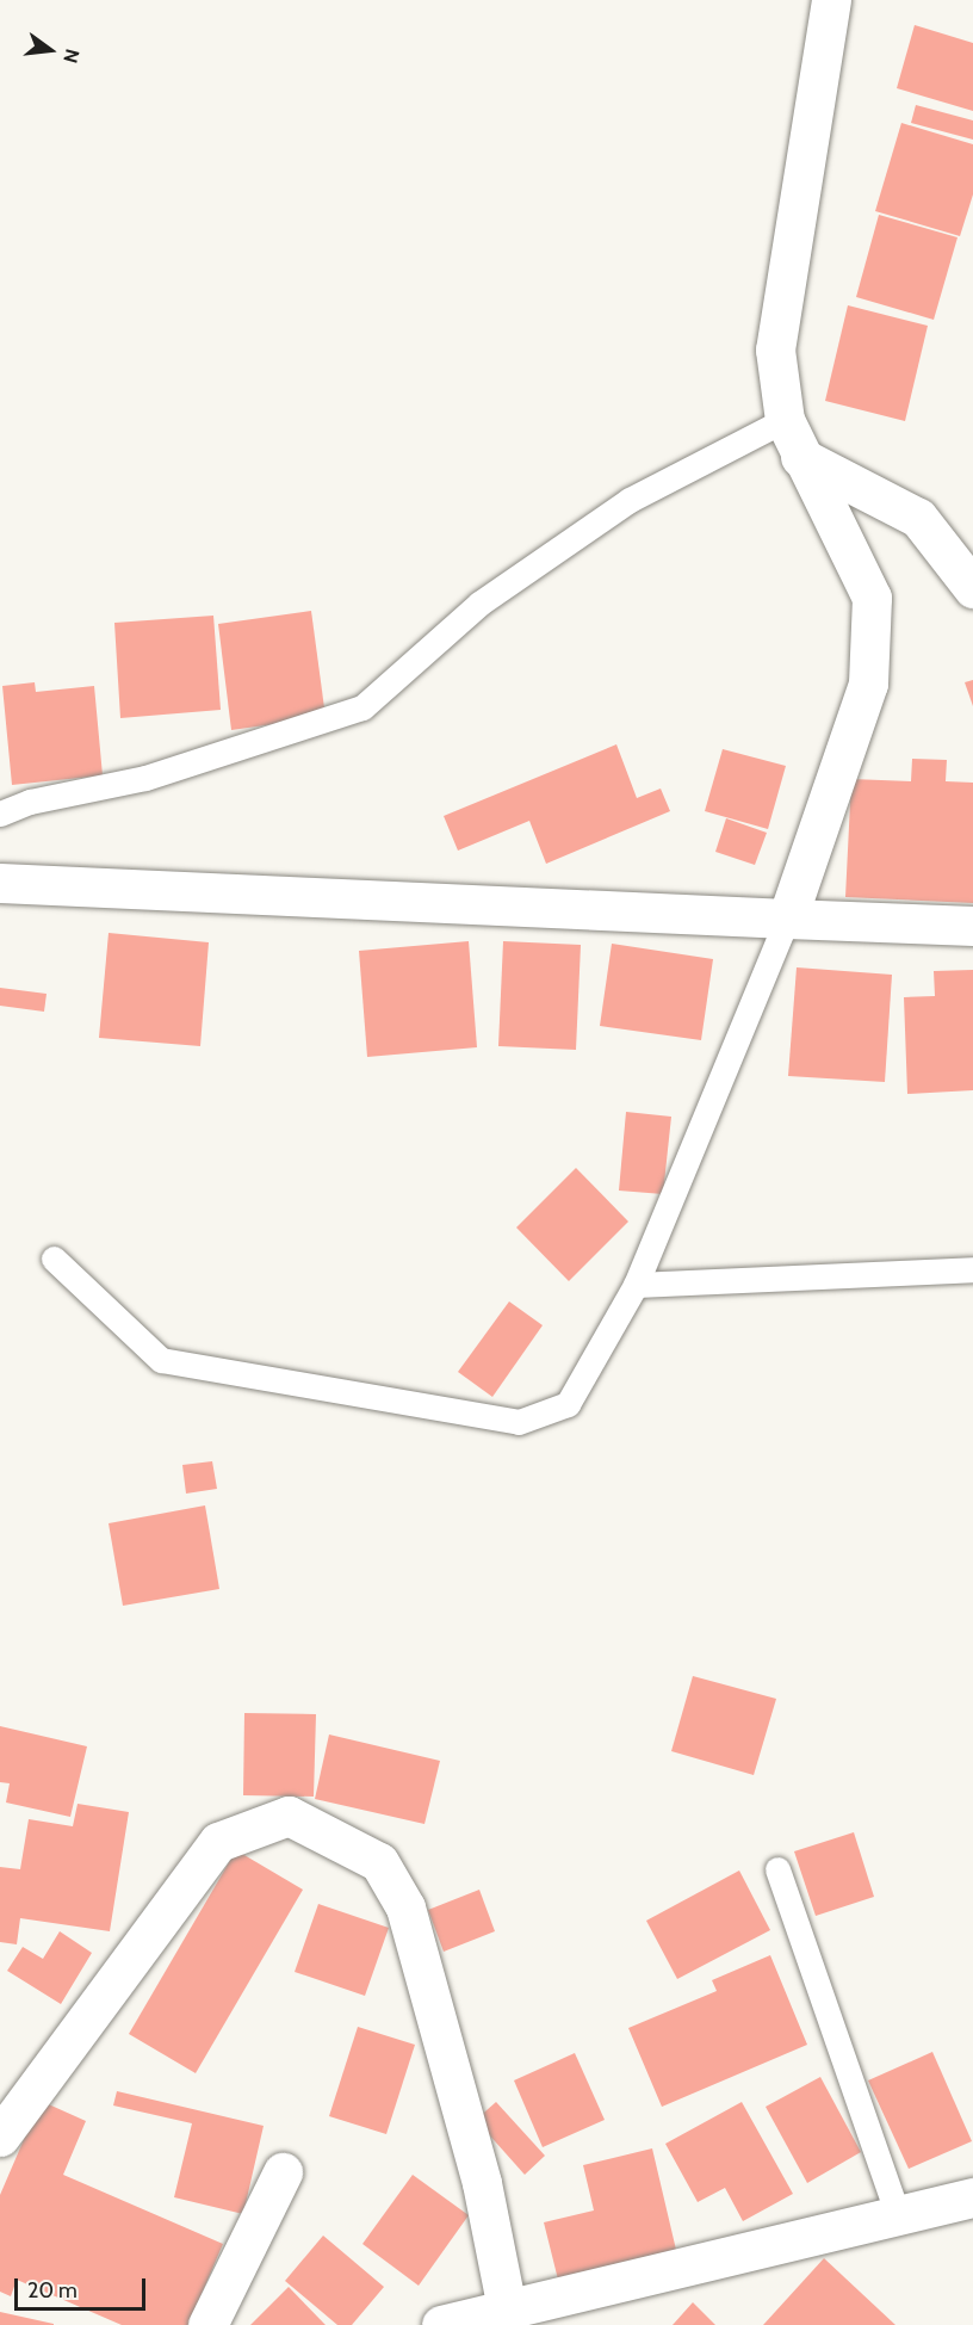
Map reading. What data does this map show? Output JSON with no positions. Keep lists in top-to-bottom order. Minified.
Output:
{"scale_bar":"20 m","north":"right"}
